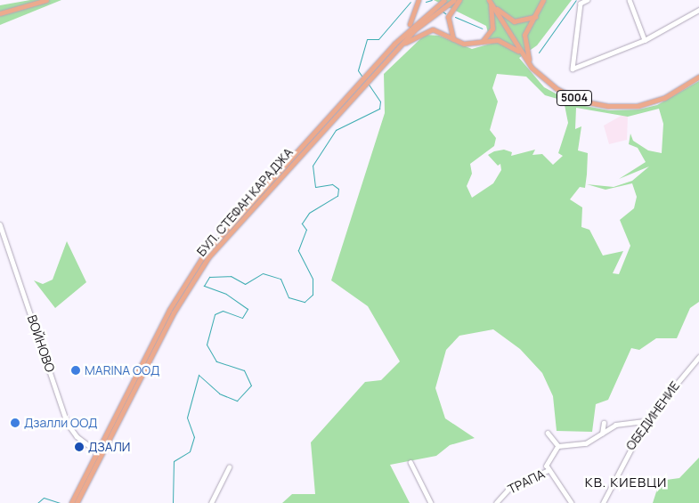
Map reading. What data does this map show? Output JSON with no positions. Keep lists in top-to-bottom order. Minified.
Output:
{"streets":{"main road":["5004","БУЛ. СТЕФАН КАРАДЖА"],"street":["ВОЙНОВО","ОБЕДИНЕНИЕ","ТРАПА"]},"crossings":[["БУЛ. СТЕФАН КАРАДЖА","ВОЙНОВО"]],"districts":["КВ. КИЕВЦИ"],"places":["MARINA ООД","Дзалли ООД","ДЗАЛИ"]}
